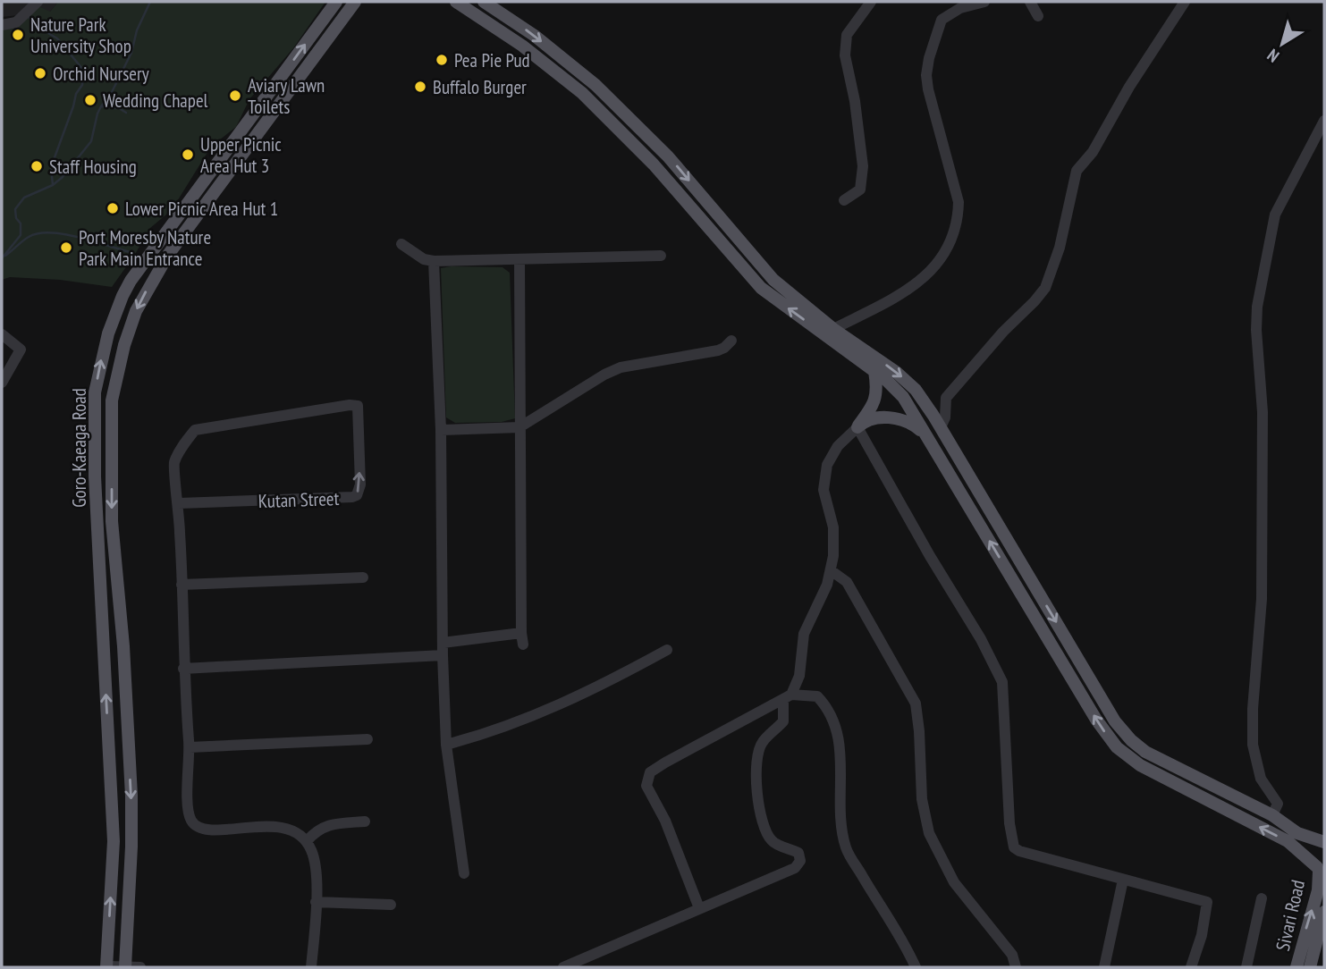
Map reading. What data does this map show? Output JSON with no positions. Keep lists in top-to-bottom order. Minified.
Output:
{"streets":{"main road":["Goro-Kaeaga Road","Sivari Road"],"street":["Kutan Street"]},"places":["Nature Park University Shop","Pea Pie Pud","Orchid Nursery","Buffalo Burger","Aviary Lawn Toilets","Wedding Chapel","Upper Picnic Area Hut 3","Staff Housing","Lower Picnic Area Hut 1","Port Moresby Nature Park Main Entrance"],"north":"bottom left"}
